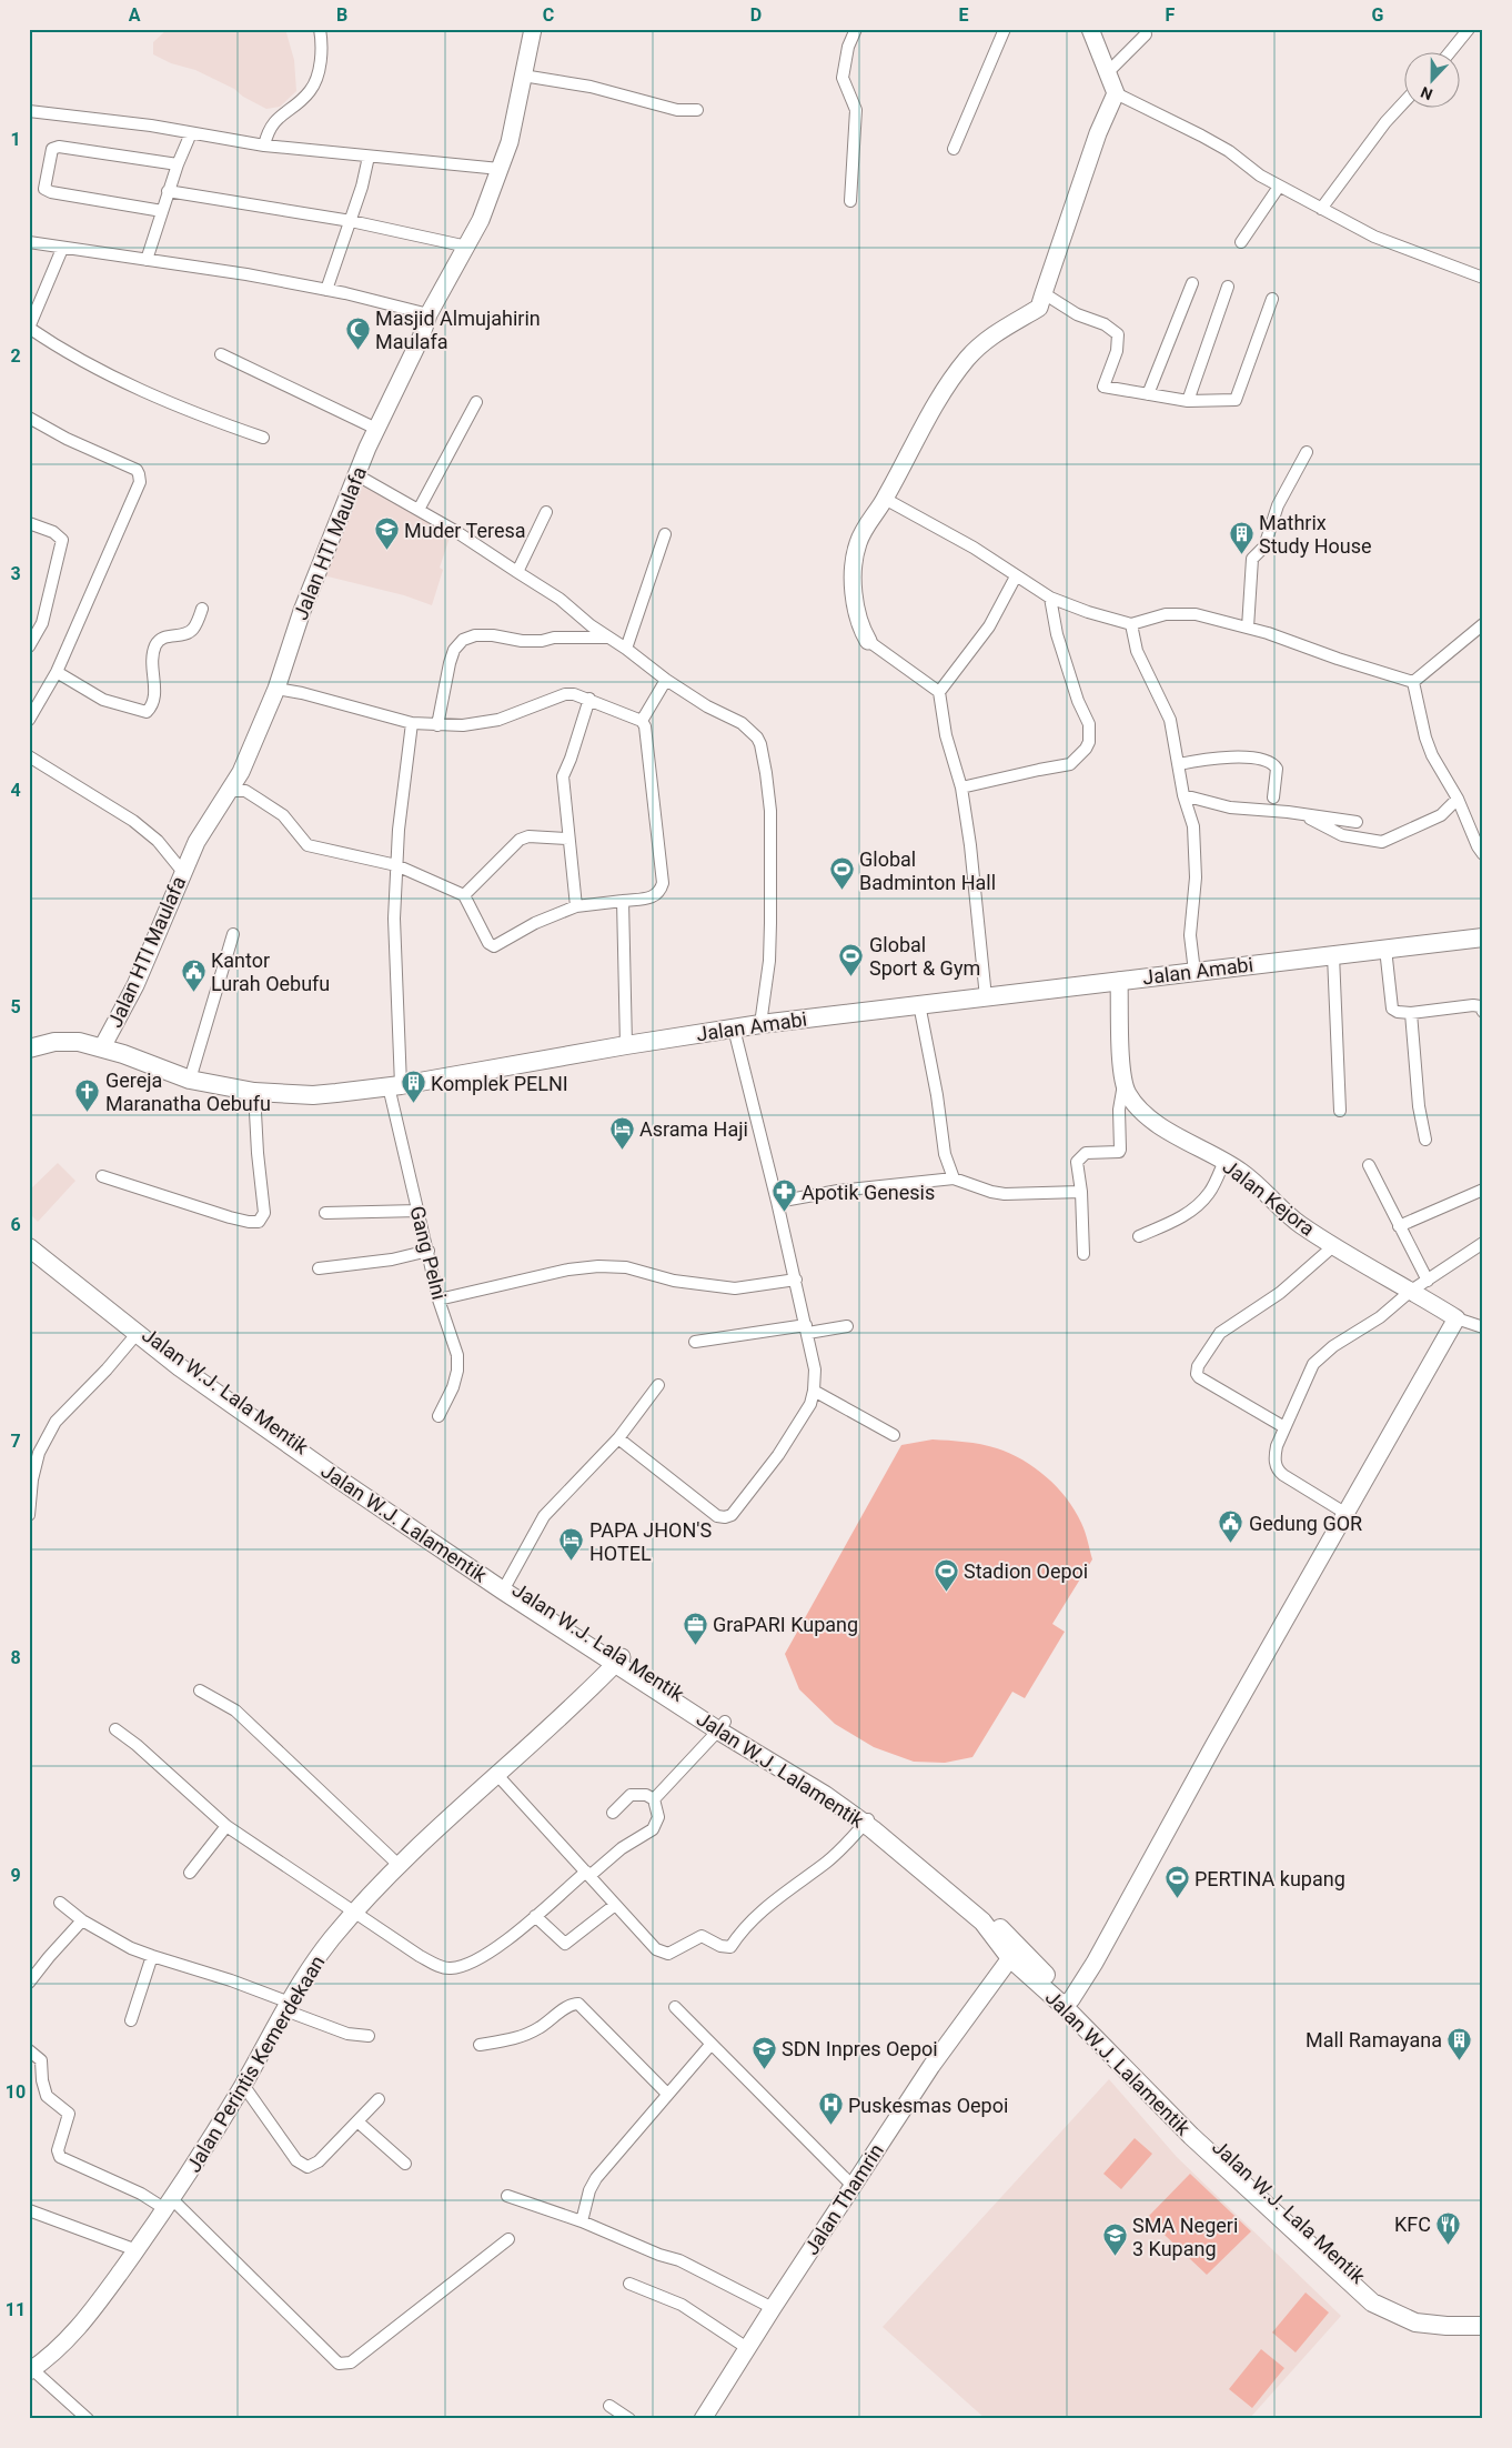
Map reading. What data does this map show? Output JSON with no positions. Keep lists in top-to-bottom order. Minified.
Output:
{"streets":{"main road":["Jalan Amabi","Jalan W.J. Lala Mentik","Jalan W.J. Lalamentik"],"street":["Jalan HTI Maulafa","Jalan Kejora","Gang Pelni","Jalan Perintis Kemerdekaan","Jalan Thamrin"]},"crossings":[["Jalan HTI Maulafa","Jalan Amabi"],["Jalan Amabi","Jalan Kejora"],["Jalan Amabi","Gang Pelni"],["Jalan W.J. Lala Mentik","Jalan W.J. Lalamentik"],["Jalan W.J. Lala Mentik","Jalan Perintis Kemerdekaan"],["Jalan W.J. Lala Mentik","Jalan Thamrin"]],"places":{"mosque":["Masjid Almujahirin Maulafa"],"school or university":["Muder Teresa","SDN Inpres Oepoi","SMA Negeri 3 Kupang"],"building":["Mathrix Study House","Komplek PELNI","Mall Ramayana"],"sports":["Global Badminton Hall","Global Sport & Gym","Stadion Oepoi","PERTINA kupang"],"public building":["Kantor Lurah Oebufu","Gedung GOR"],"church":["Gereja Maranatha Oebufu"],"hotel":["Asrama Haji","PAPA JHON'S HOTEL"],"pharmacy":["Apotik Genesis"],"office":["GraPARI Kupang"],"hospital":["Puskesmas Oepoi"],"restaurant":["KFC"]},"north":"bottom","grid":{"columns":["A","B","C","D","E","F","G"],"rows":["1","2","3","4","5","6","7","8","9","10","11"]}}
